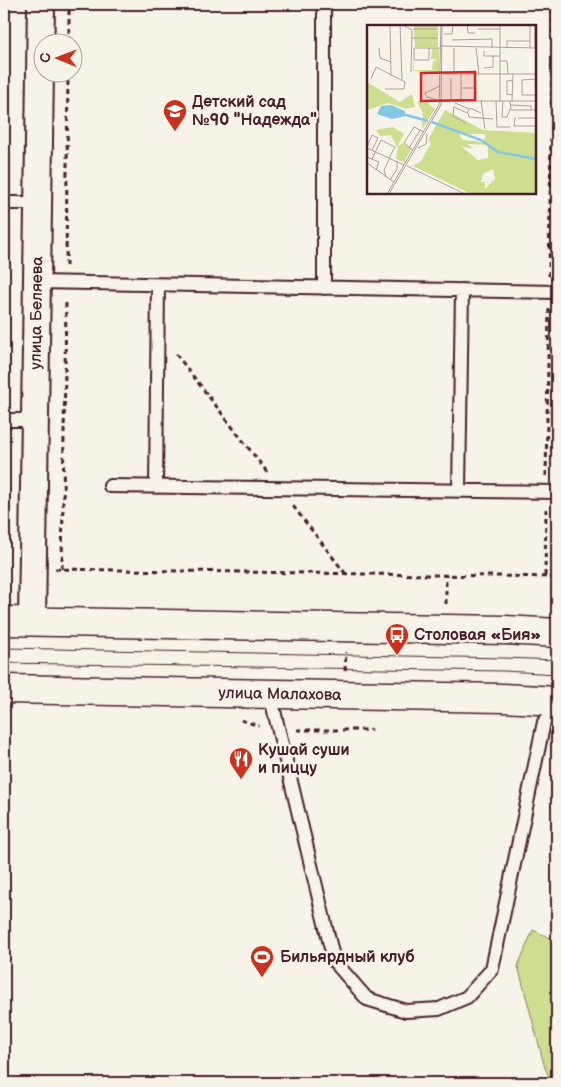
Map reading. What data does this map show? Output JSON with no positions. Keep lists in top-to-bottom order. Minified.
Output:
{"streets":{"main road":["улица Малахова"],"street":["улица Беляева"]},"places":{"school or university":["Детский сад №90 \"Надежда\""],"bus stop":["Столовая «Бия»"],"restaurant":["Кушай суши и пиццу"],"sports":["Бильярдный клуб"]},"north":"left"}
